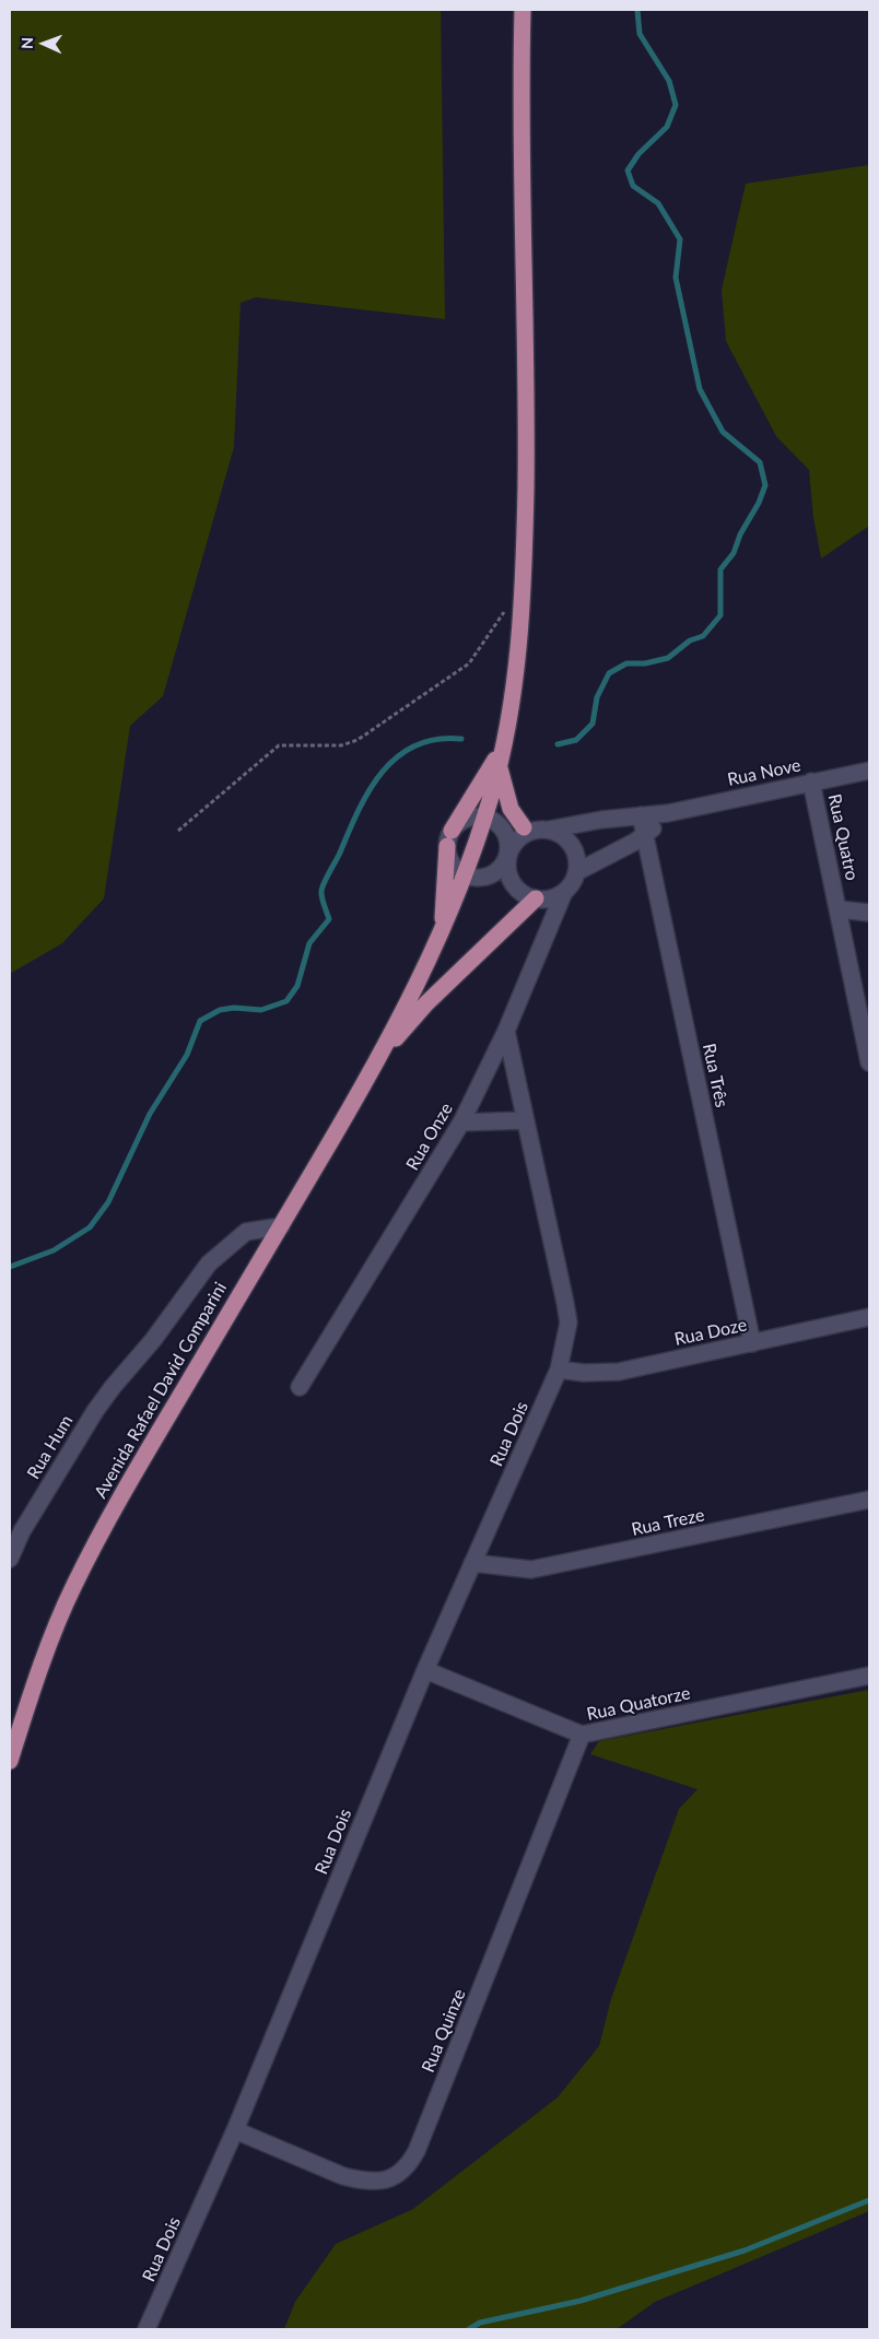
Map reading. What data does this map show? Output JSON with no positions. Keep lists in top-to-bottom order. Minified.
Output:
{"streets":{"main road":["Avenida Rafael David Comparini"],"street":["Rua Nove","Rua Quatro","Rua Três","Rua Onze","Rua Doze","Rua Dois","Rua Hum","Rua Treze","Rua Quatorze","Rua Quinze"]},"crossings":[["Rua Nove","Rua Quatro"],["Rua Nove","Rua Três"],["Rua Nove","Rua Onze"],["Rua Três","Rua Doze"],["Rua Onze","Rua Dois"],["Rua Doze","Rua Dois"],["Avenida Rafael David Comparini","Rua Hum"],["Rua Dois","Rua Treze"],["Rua Dois","Rua Quatorze"],["Rua Dois","Rua Quinze"],["Rua Quatorze","Rua Quinze"]],"north":"left"}
